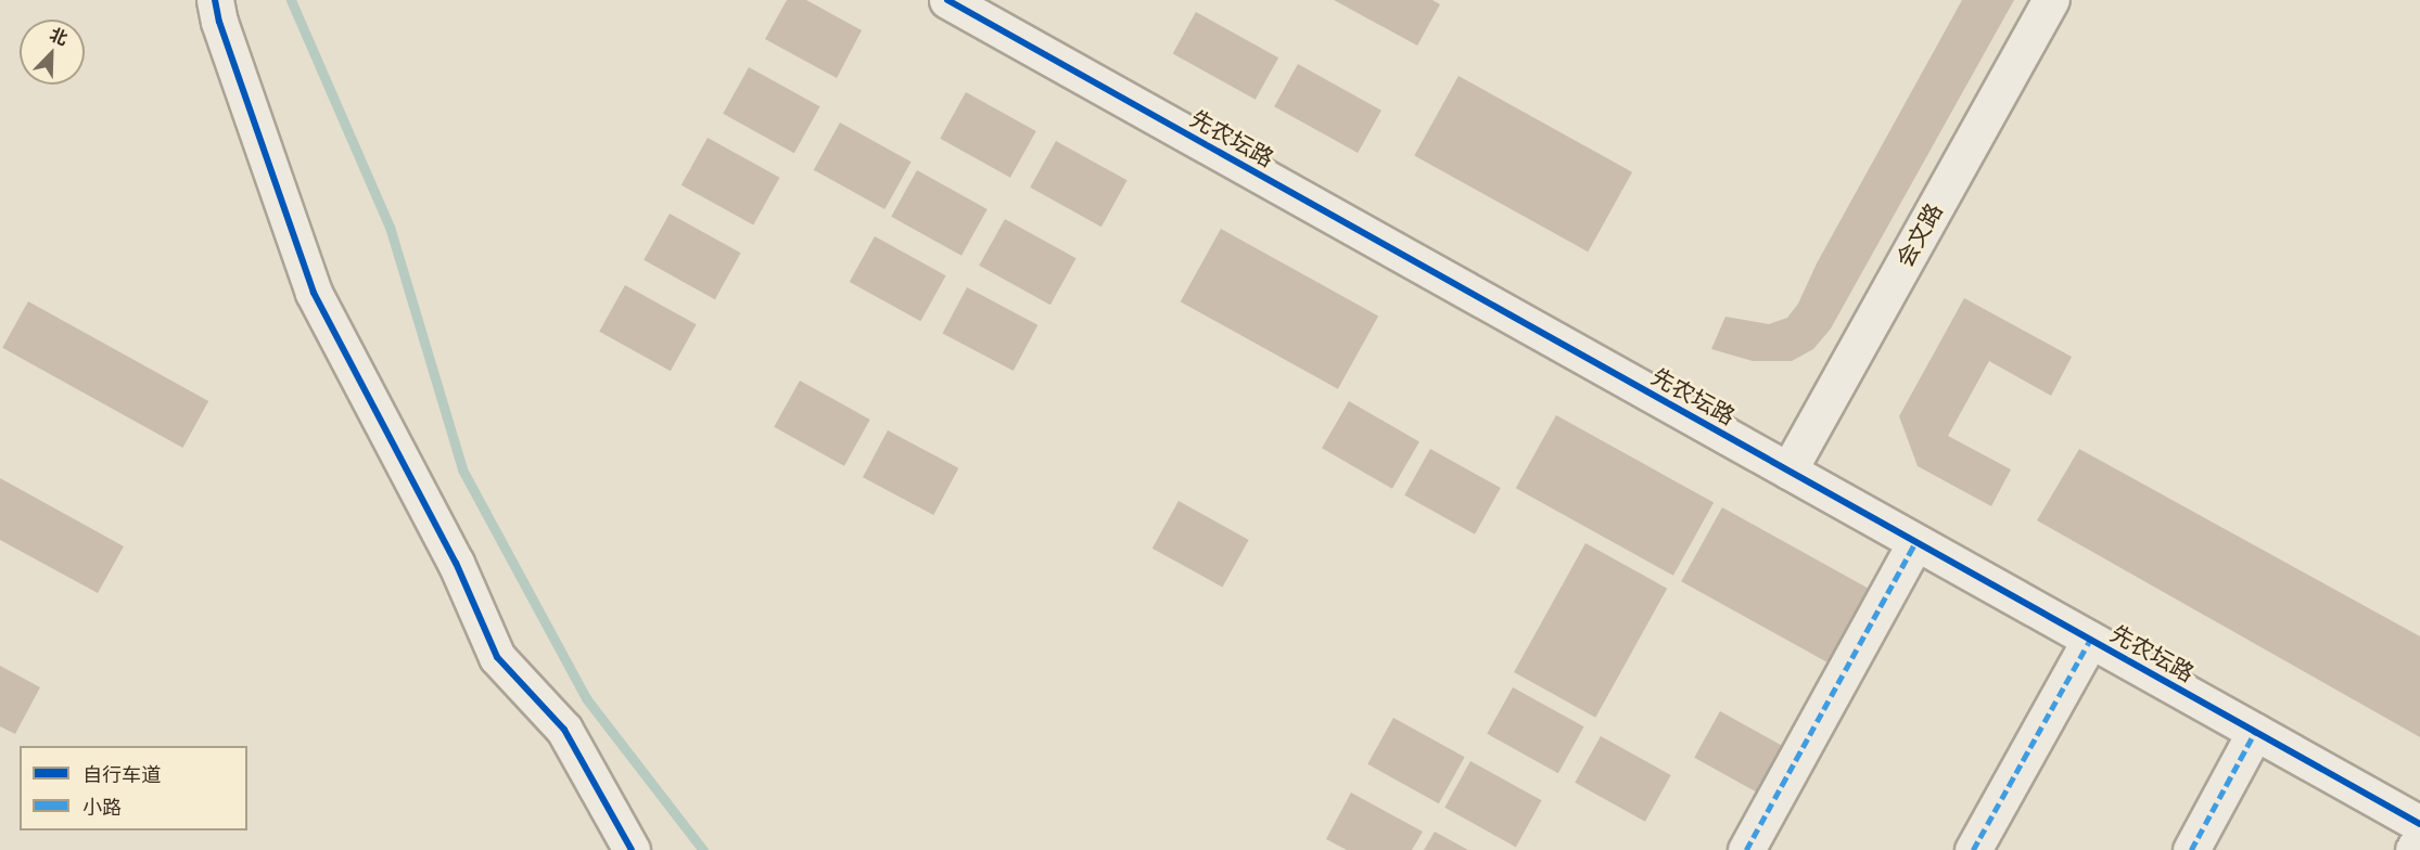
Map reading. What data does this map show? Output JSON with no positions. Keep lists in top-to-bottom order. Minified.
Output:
{"streets":{"street":["先农坛路","会文路"]},"crossings":[["先农坛路","会文路"]],"legend":["自行车道","小路"],"north":"top right"}
